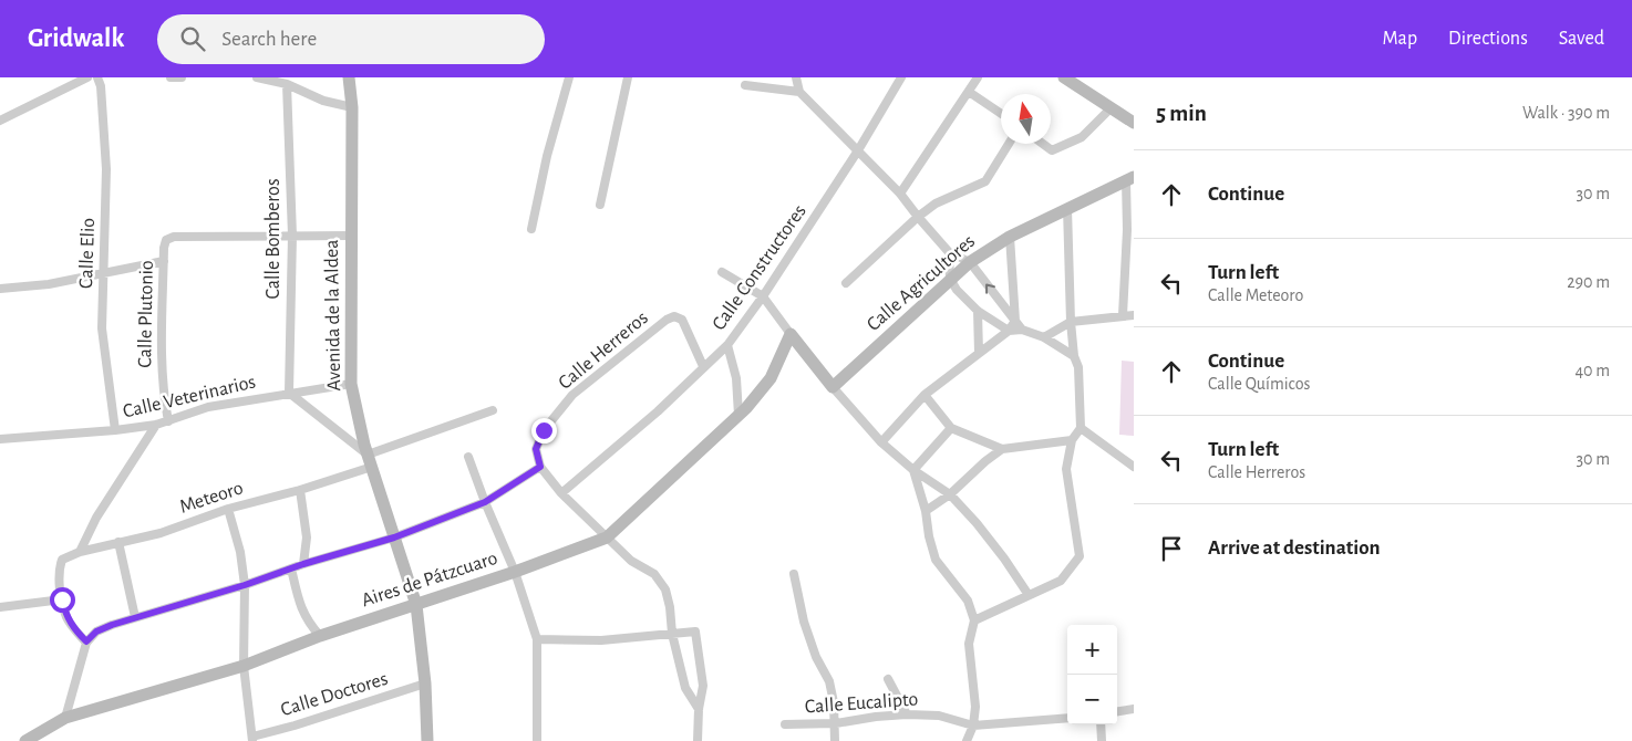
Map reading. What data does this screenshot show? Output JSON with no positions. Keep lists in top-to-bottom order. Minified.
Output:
{"streets":{"street":["Calle Bomberos","Calle Elio","Calle Constructores","Calle Agricultores","Calle Plutonio","Avenida de la Aldea","Calle Herreros","Calle Veterinarios","Meteoro","Aires de Pátzcuaro","Calle Doctores","Calle Eucalipto"]},"crossings":[["Calle Bomberos","Calle Plutonio"],["Calle Bomberos","Calle Veterinarios"],["Calle Elio","Calle Veterinarios"],["Calle Constructores","Calle Herreros"],["Calle Plutonio","Calle Veterinarios"],["Avenida de la Aldea","Calle Veterinarios"],["Avenida de la Aldea","Meteoro"],["Avenida de la Aldea","Aires de Pátzcuaro"],["Avenida de la Aldea","Calle Doctores"]],"north":"top","page":{"header":"Gridwalk","search":"Search here","nav":["Map","Directions","Saved"],"heading":["5 min","Walk · 390 m"],"list":[["Continue","30 m"],["Turn left","Calle Meteoro","290 m"],["Continue","Calle Químicos","40 m"],["Turn left","Calle Herreros","30 m"],"Arrive at destination"],"map_buttons":["+","−"]}}
